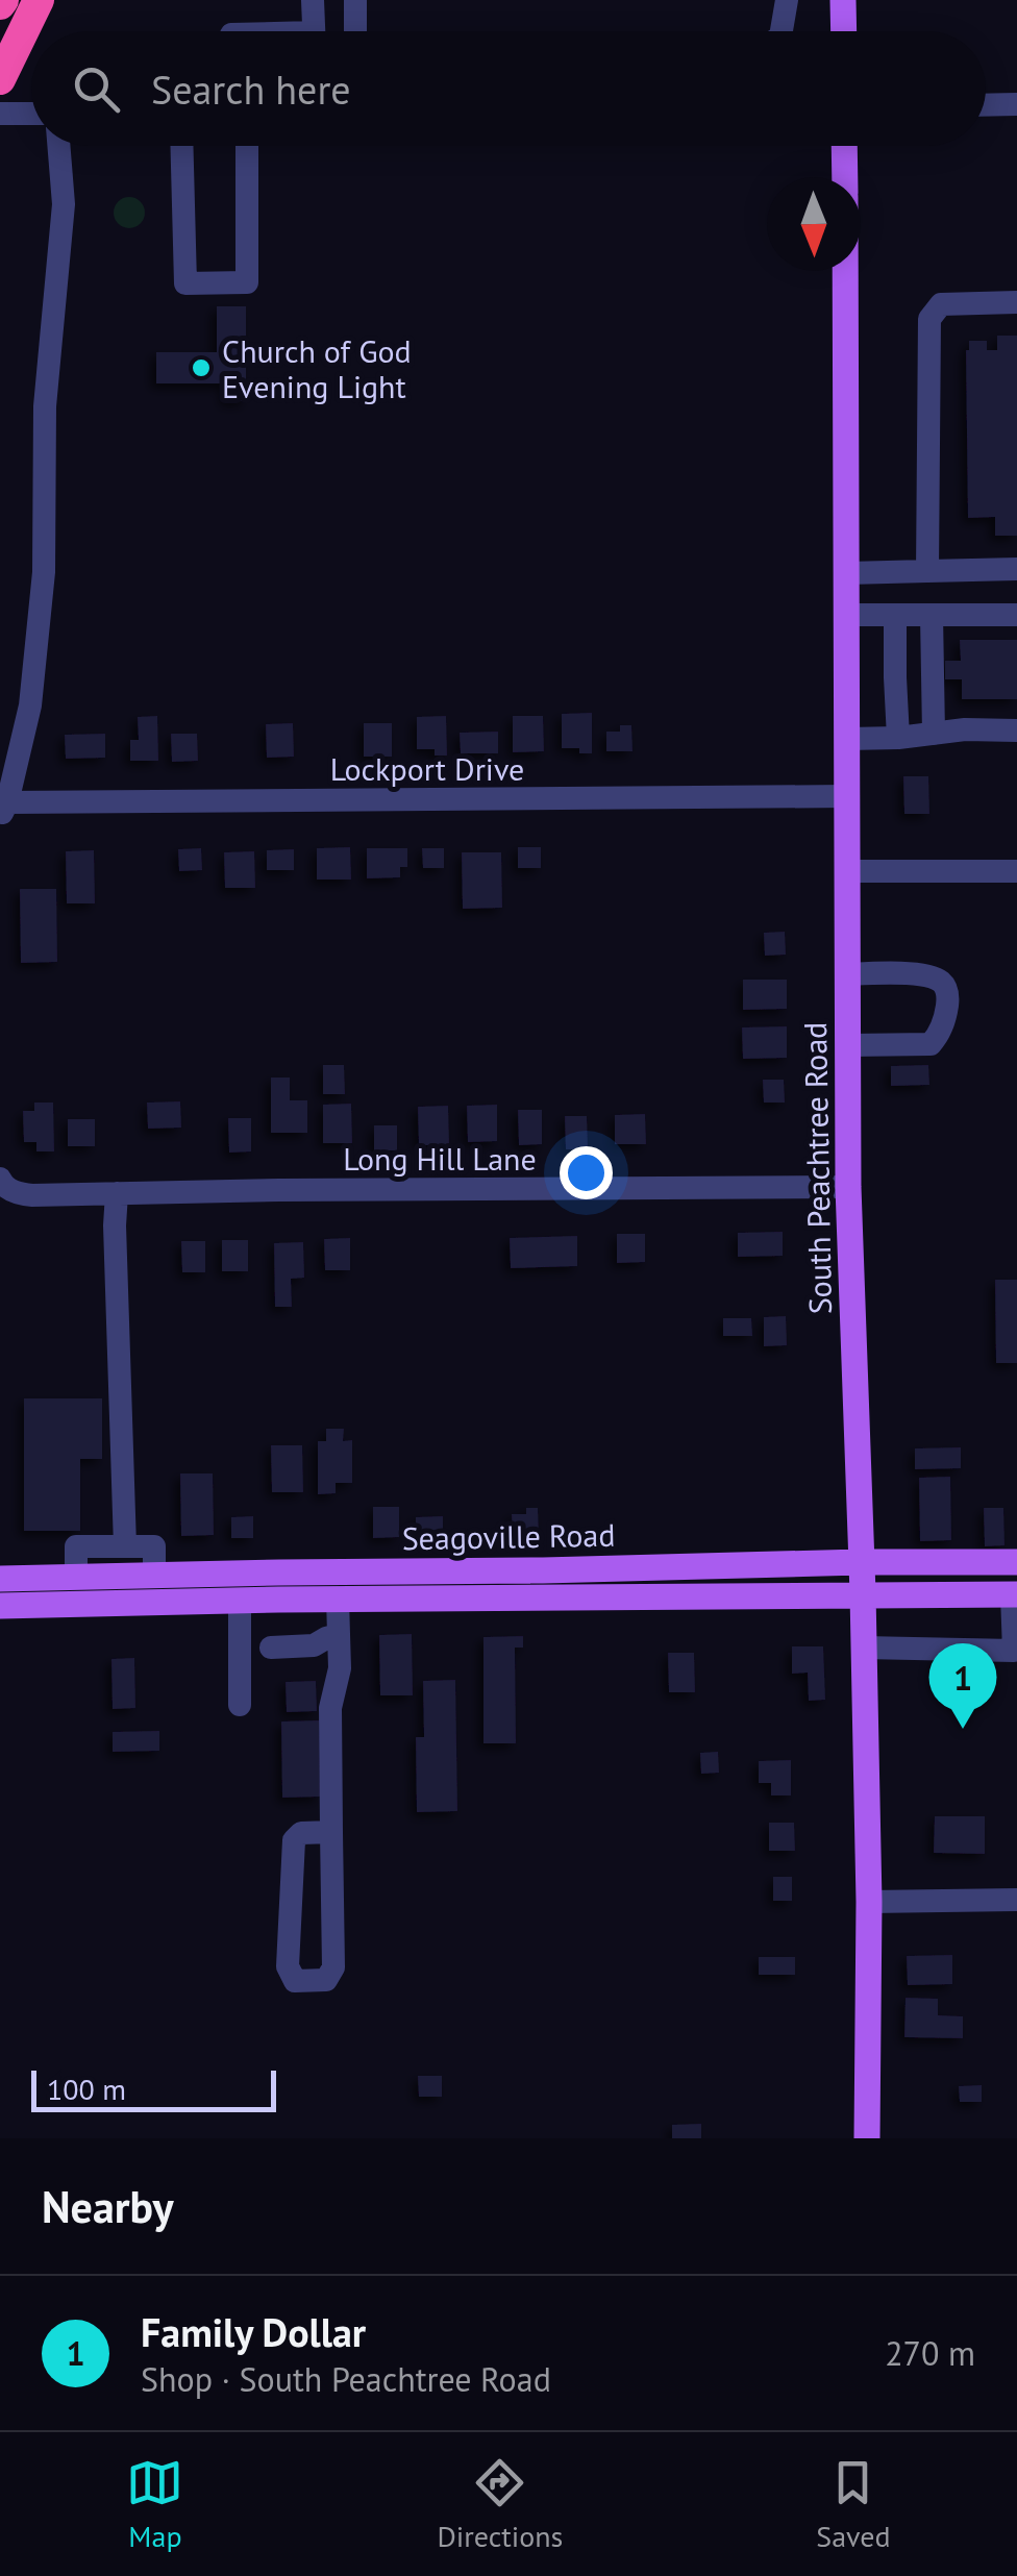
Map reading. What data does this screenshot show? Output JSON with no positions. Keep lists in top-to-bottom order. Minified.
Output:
{"streets":{"main road":["South Peachtree Road","Seagoville Road"],"street":["Lockport Drive","Long Hill Lane"]},"crossings":[["Lockport Drive","South Peachtree Road"],["Long Hill Lane","South Peachtree Road"],["South Peachtree Road","Seagoville Road"]],"places":["Church of God Evening Light"],"scale_bar":"100 m","north":"bottom","page":{"search":"Search here","pins":"1","scale":"100 m","heading":"Nearby","list":[{"mark":"1","name":"Family Dollar","note":"Shop · South Peachtree Road","value":"270 m"}],"nav":["Map","Directions","Saved"]}}
